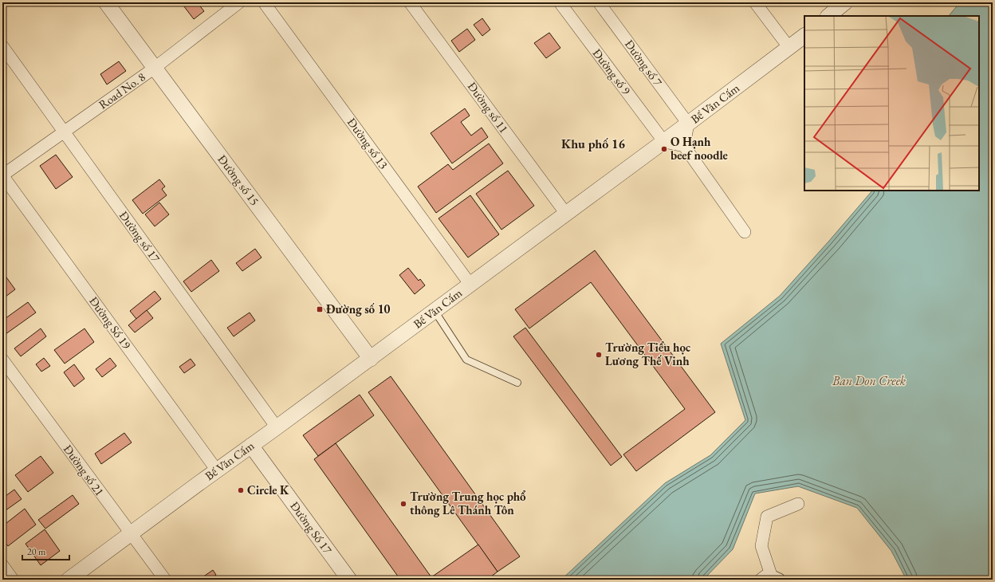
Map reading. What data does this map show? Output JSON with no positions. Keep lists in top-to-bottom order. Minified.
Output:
{"streets":{"street":["Đường số 7","Đường số 9","Road No. 8","Bế Văn Cấm","Đường số 11","Đường số 13","Đường số 15","Đường số 17","Đường Số 19","Đường số 21","Đường Số 17"]},"crossings":[["Đường số 7","Bế Văn Cấm"],["Đường số 9","Bế Văn Cấm"],["Road No. 8","Đường số 15"],["Road No. 8","Đường số 17"],["Road No. 8","Đường Số 19"],["Bế Văn Cấm","Đường số 11"],["Bế Văn Cấm","Đường số 13"],["Bế Văn Cấm","Đường số 15"],["Bế Văn Cấm","Đường số 17"],["Bế Văn Cấm","Đường Số 19"],["Bế Văn Cấm","Đường số 21"],["Bế Văn Cấm","Đường Số 17"]],"districts":["Khu phố 16"],"water":["Ban Don Creek"],"places":{"other":["O Hạnh beef noodle","Trường Tiểu học Lương Thế Vinh","Circle K","Trường Trung học phổ thông Lê Thánh Tôn"],"transit":["Đường số 10"]},"scale_bar":"20 m"}
